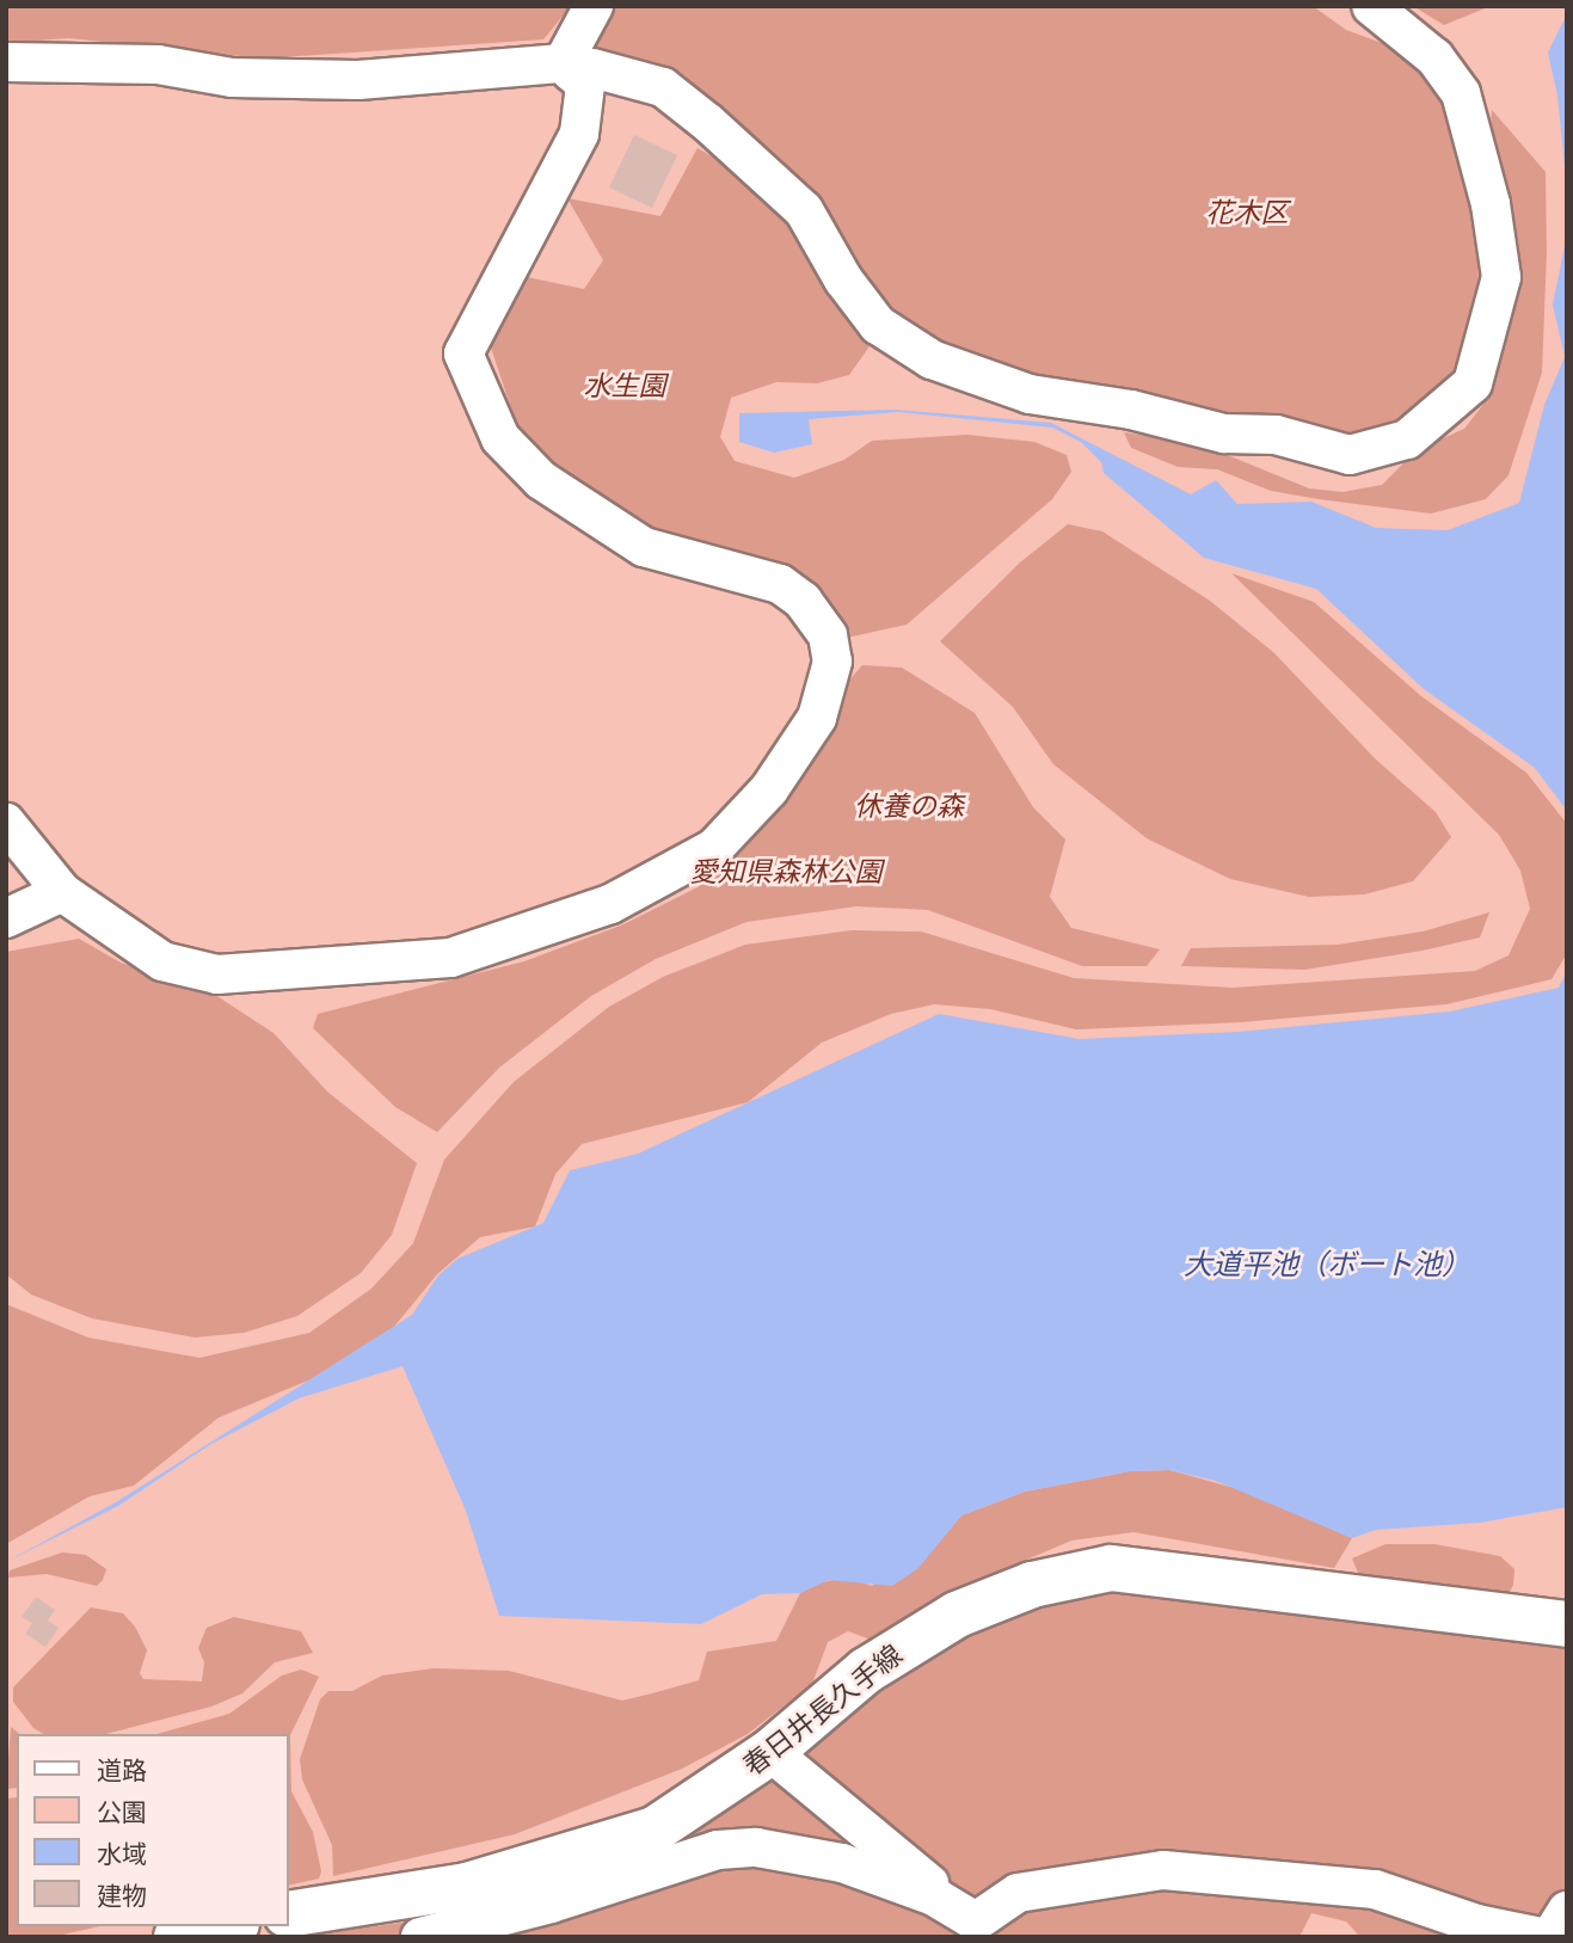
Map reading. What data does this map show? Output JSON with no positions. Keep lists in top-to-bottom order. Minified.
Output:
{"streets":{"main road":["春日井長久手線"]},"water":["大道平池（ボート池）"],"parks":["花木区","水生園","休養の森","愛知県森林公園"],"legend":["道路","公園","水域","建物"]}
